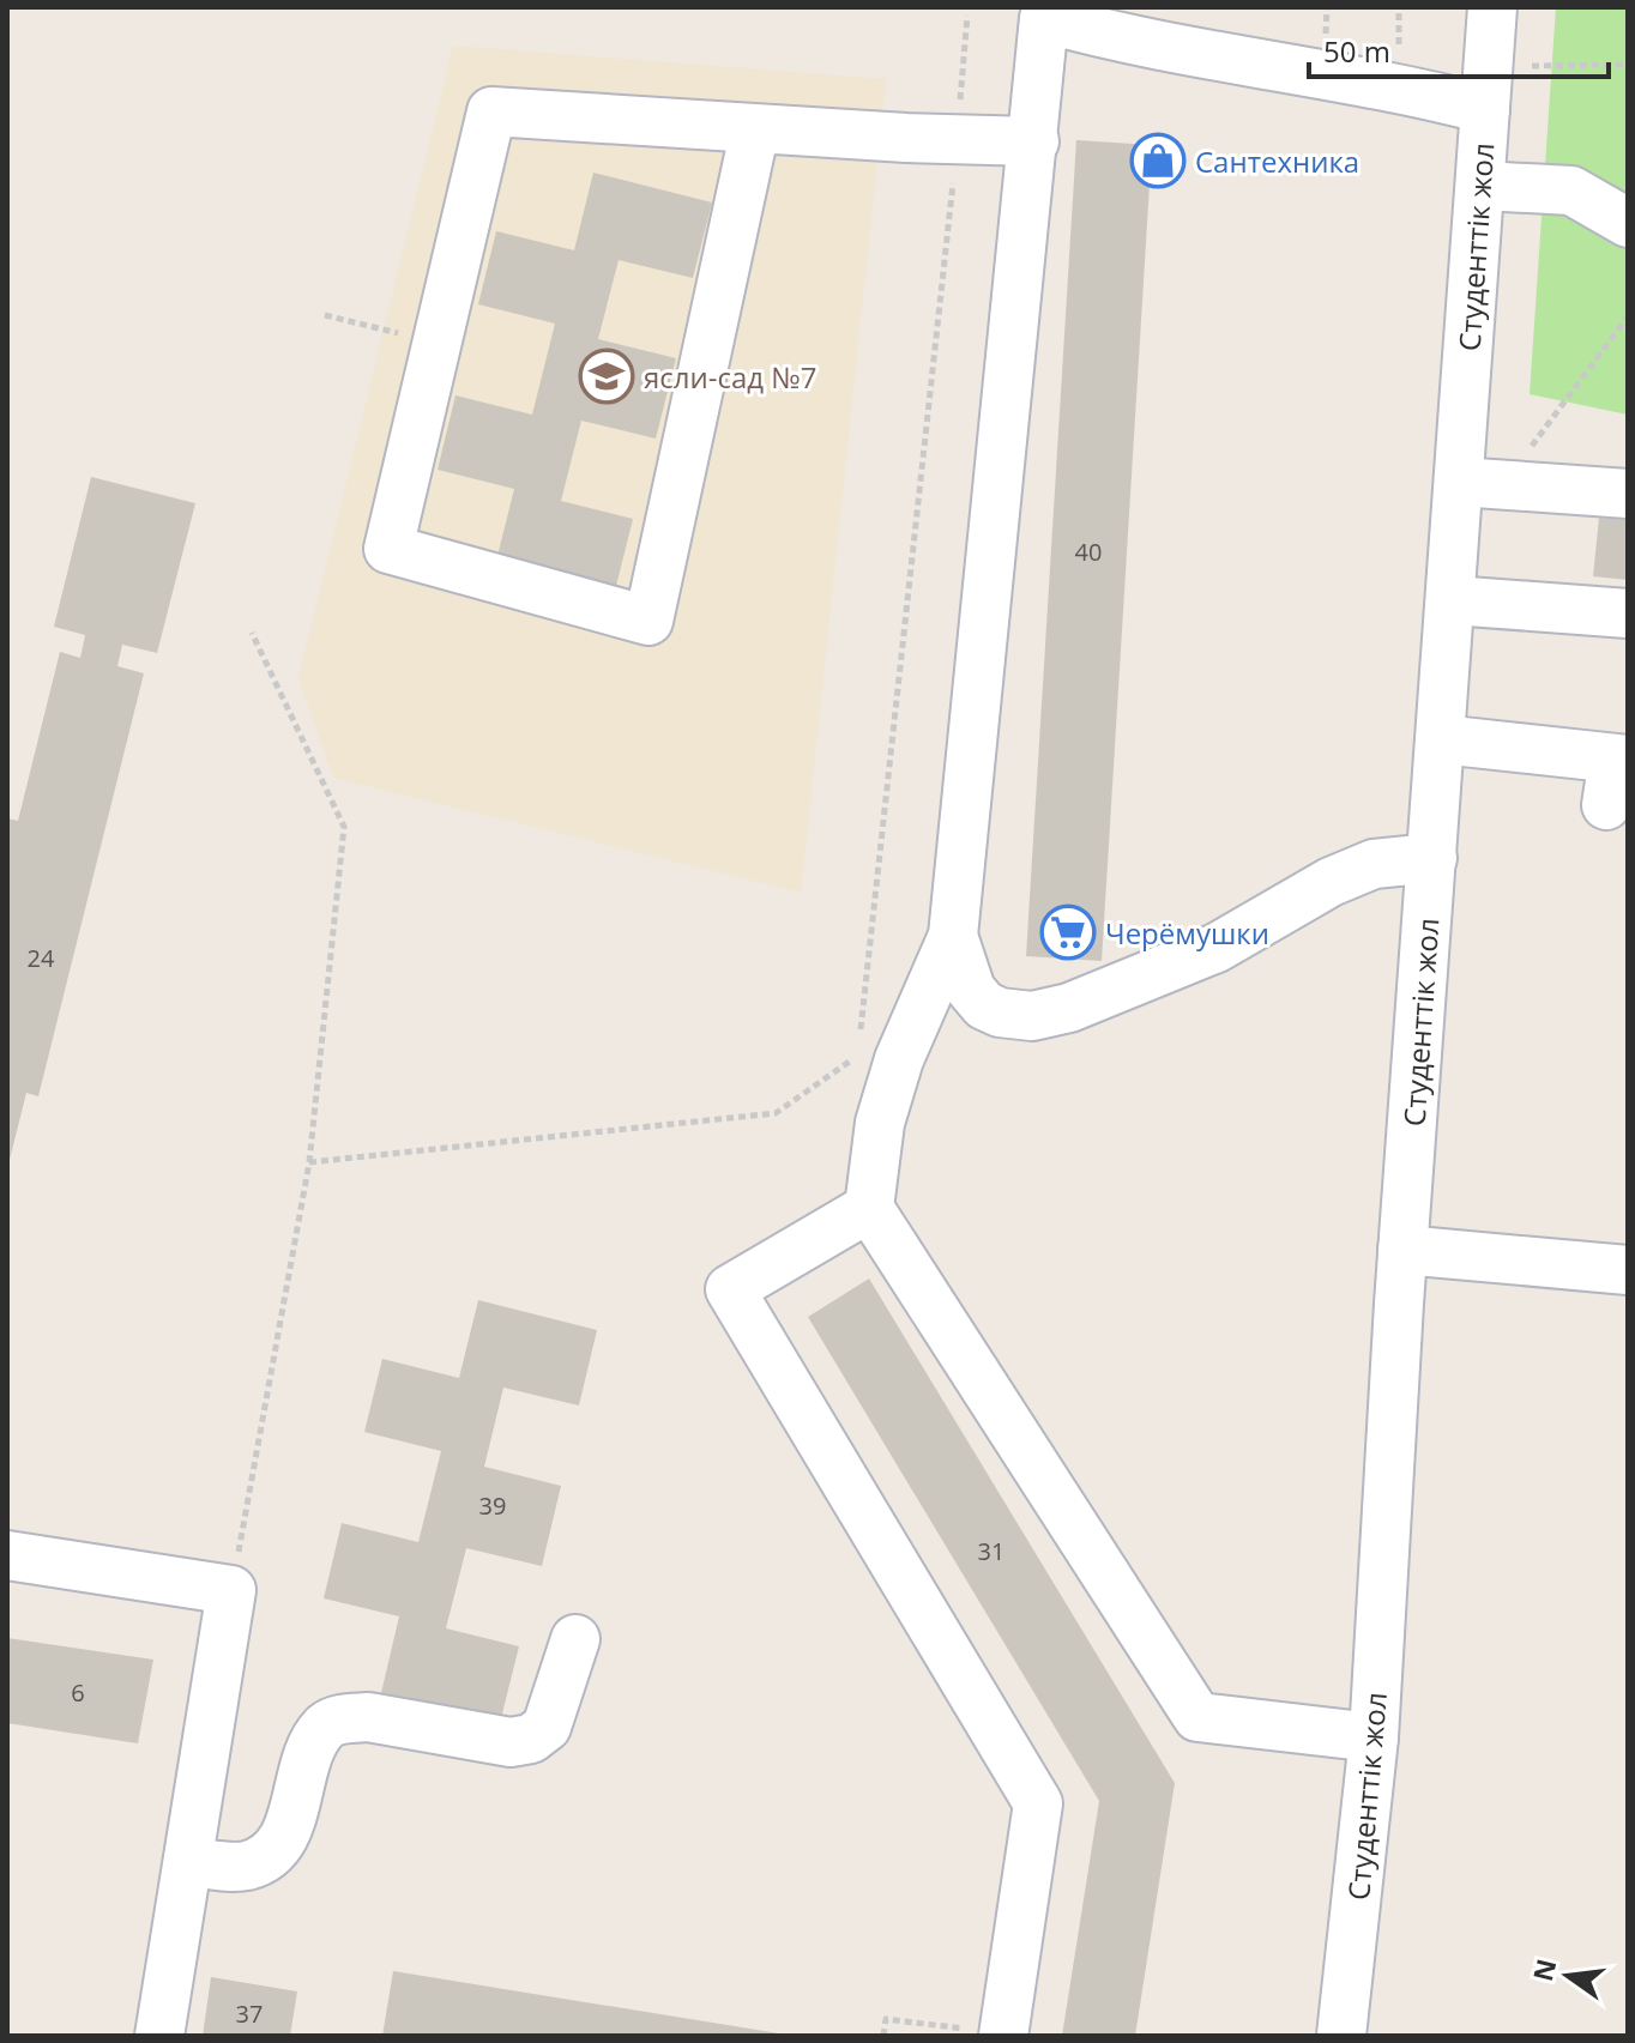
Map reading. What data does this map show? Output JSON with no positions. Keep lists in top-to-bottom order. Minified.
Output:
{"streets":{"street":["Студенттік жол"]},"places":{"shop":["Сантехника"],"school or university":["ясли-сад №7"],"supermarket":["Черёмушки"]},"house_numbers":["40","24","39","31","6","37"],"scale_bar":"50 m","north":"left"}
